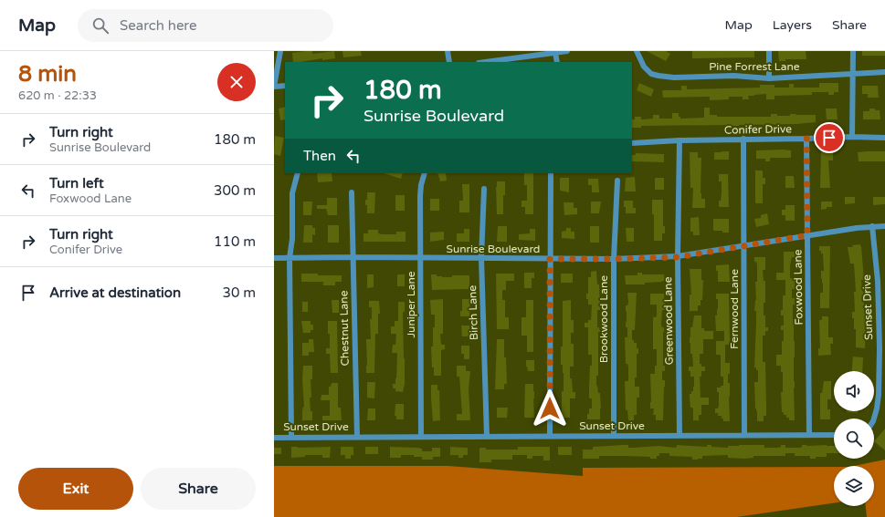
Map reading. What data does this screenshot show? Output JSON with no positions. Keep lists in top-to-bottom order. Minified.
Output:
{"streets":{"street":["Pine Forrest Lane","Conifer Drive","Sunrise Boulevard","Foxwood Lane","Juniper Lane","Sunset Drive","Fernwood Lane","Birch Lane","Brookwood Lane","Greenwood Lane","Chestnut Lane"]},"crossings":[["Conifer Drive","Foxwood Lane"],["Conifer Drive","Fernwood Lane"],["Conifer Drive","Greenwood Lane"],["Sunrise Boulevard","Foxwood Lane"],["Sunrise Boulevard","Juniper Lane"],["Sunrise Boulevard","Sunset Drive"],["Sunrise Boulevard","Fernwood Lane"],["Sunrise Boulevard","Birch Lane"],["Sunrise Boulevard","Brookwood Lane"],["Sunrise Boulevard","Greenwood Lane"],["Sunrise Boulevard","Chestnut Lane"],["Foxwood Lane","Sunset Drive"],["Juniper Lane","Sunset Drive"],["Sunset Drive","Fernwood Lane"],["Sunset Drive","Birch Lane"],["Sunset Drive","Brookwood Lane"],["Sunset Drive","Greenwood Lane"],["Sunset Drive","Chestnut Lane"]],"page":{"header":"Map","search":"Search here","nav":["Map","Layers","Share"],"heading":["8 min","620 m · 22:33"],"turn":["180 m","Sunrise Boulevard"],"list":[{"name":"Turn right","note":"Sunrise Boulevard","value":"180 m"},{"name":"Turn left","note":"Foxwood Lane","value":"300 m"},{"name":"Turn right","note":"Conifer Drive","value":"110 m"},{"name":"Arrive at destination","value":"30 m"}],"then":"Then","buttons":["Exit","Share"]}}
